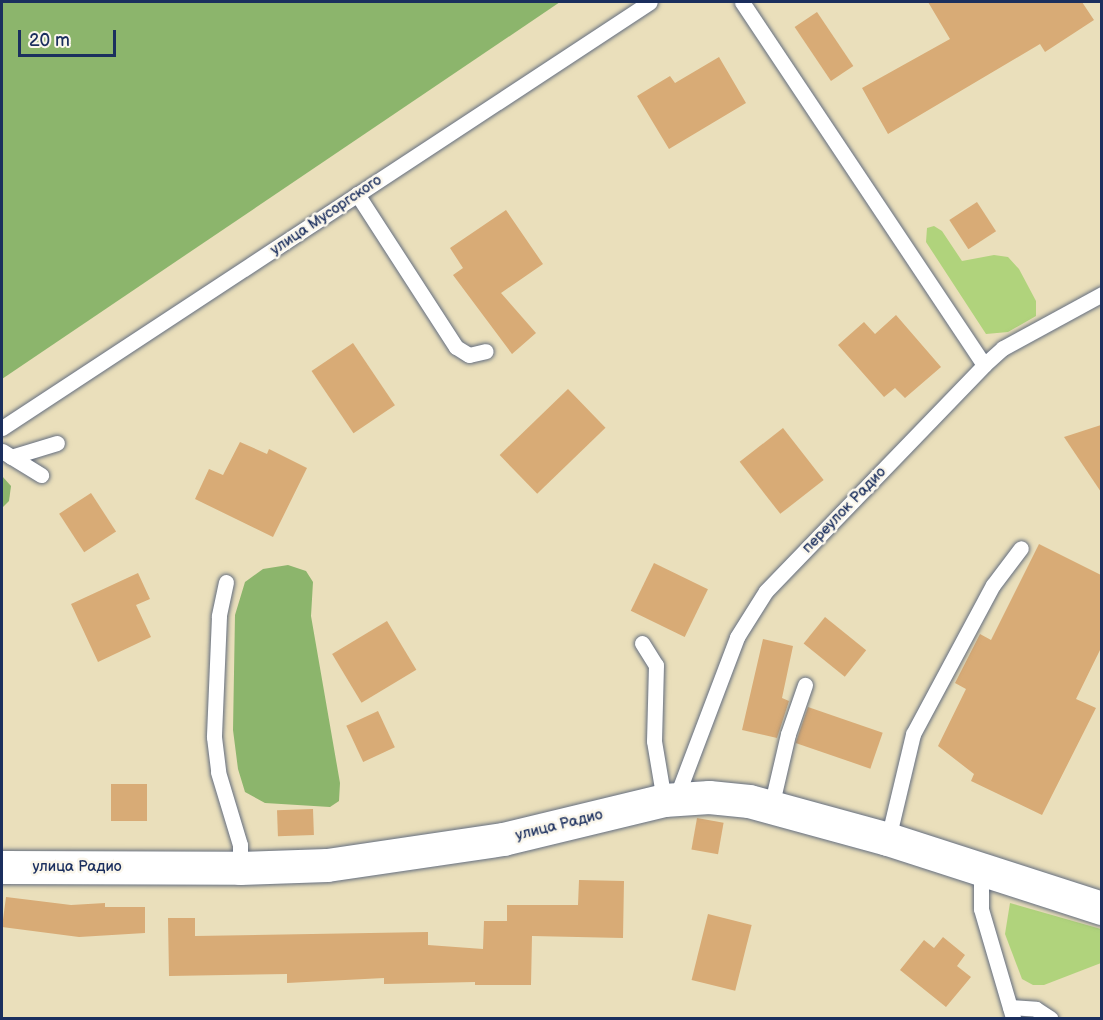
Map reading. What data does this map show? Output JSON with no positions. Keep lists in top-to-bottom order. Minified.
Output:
{"streets":{"main road":["улица Радио"],"lane":["улица Мусоргского","переулок Радио"]},"crossings":[["переулок Радио","улица Радио"]],"scale_bar":"20 m"}
